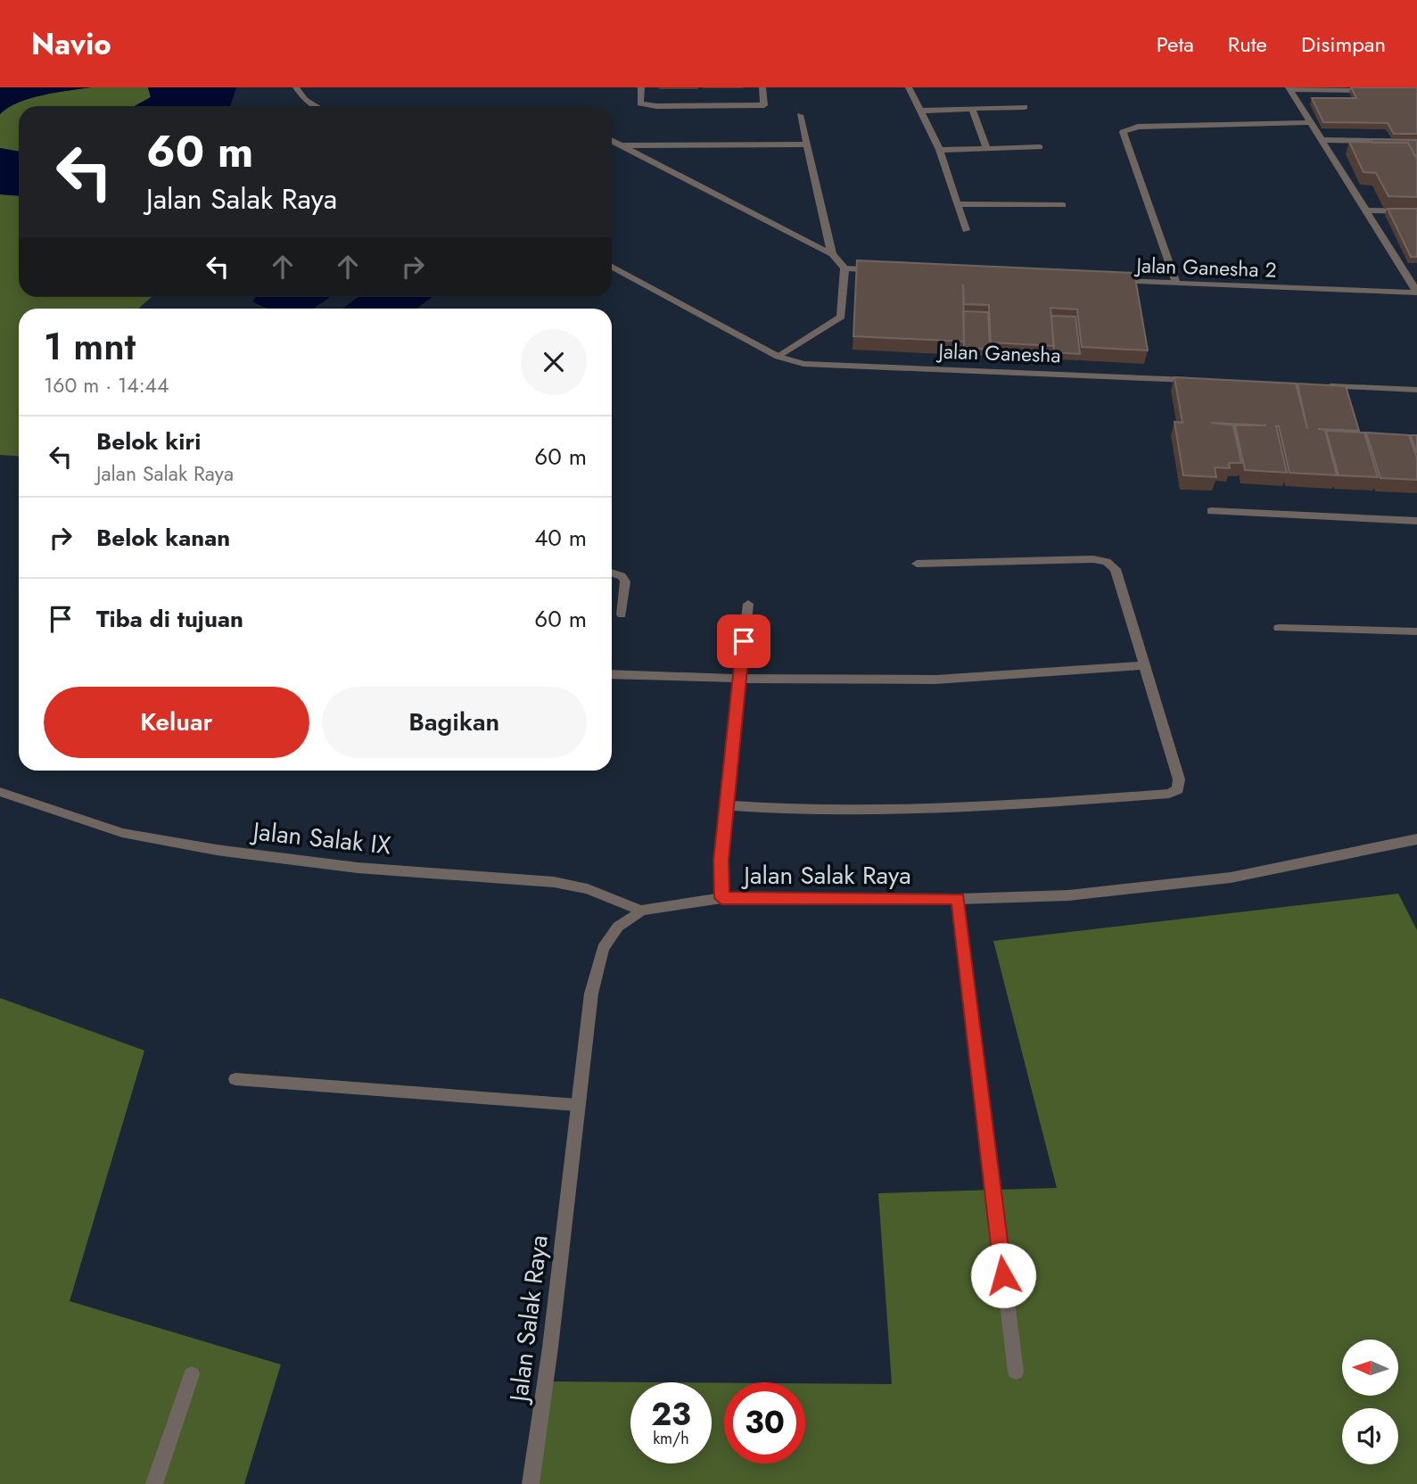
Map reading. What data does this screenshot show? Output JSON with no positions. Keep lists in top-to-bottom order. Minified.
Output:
{"streets":{"street":["Jalan Ganesha 2","Jalan Ganesha","Jalan Salak IX","Jalan Salak Raya"]},"crossings":[["Jalan Salak IX","Jalan Salak Raya"]],"north":"left","page":{"header":"Navio","nav":["Peta","Rute","Disimpan"],"turn":["60 m","Jalan Salak Raya"],"heading":["1 mnt","160 m · 14:44"],"list":[{"name":"Belok kiri","note":"Jalan Salak Raya","value":"60 m"},{"name":"Belok kanan","value":"40 m"},{"name":"Tiba di tujuan","value":"60 m"}],"buttons":["Keluar","Bagikan"],"speed":"23 km/h","limit":"30"}}
